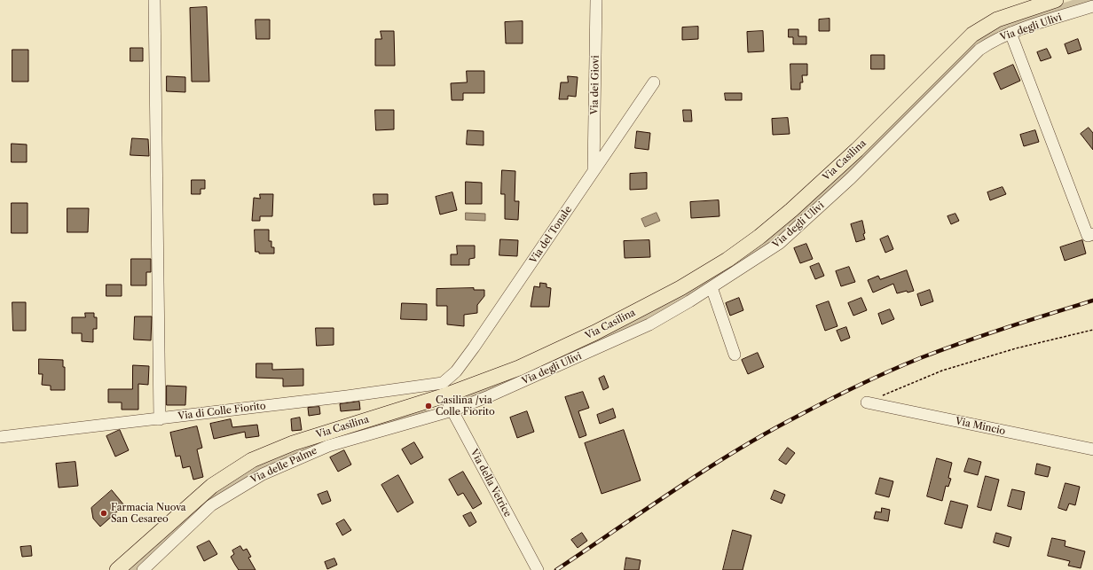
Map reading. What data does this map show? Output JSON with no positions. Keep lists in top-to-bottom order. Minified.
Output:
{"streets":{"main road":["Via Casilina"],"street":["Via degli Ulivi","Via dei Giovi","Via del Tonale","Via di Colle Fiorito","Via Mincio","Via delle Palme","Via della Vetrice"]},"crossings":[["Via degli Ulivi","Via delle Palme"],["Via degli Ulivi","Via della Vetrice"],["Via dei Giovi","Via del Tonale"],["Via Casilina","Via del Tonale"],["Via Casilina","Via di Colle Fiorito"],["Via Casilina","Via della Vetrice"],["Via del Tonale","Via di Colle Fiorito"],["Via del Tonale","Via della Vetrice"],["Via di Colle Fiorito","Via della Vetrice"],["Via delle Palme","Via della Vetrice"]],"places":["Casilina /via Colle Fiorito","Farmacia Nuova San Cesareo"]}
